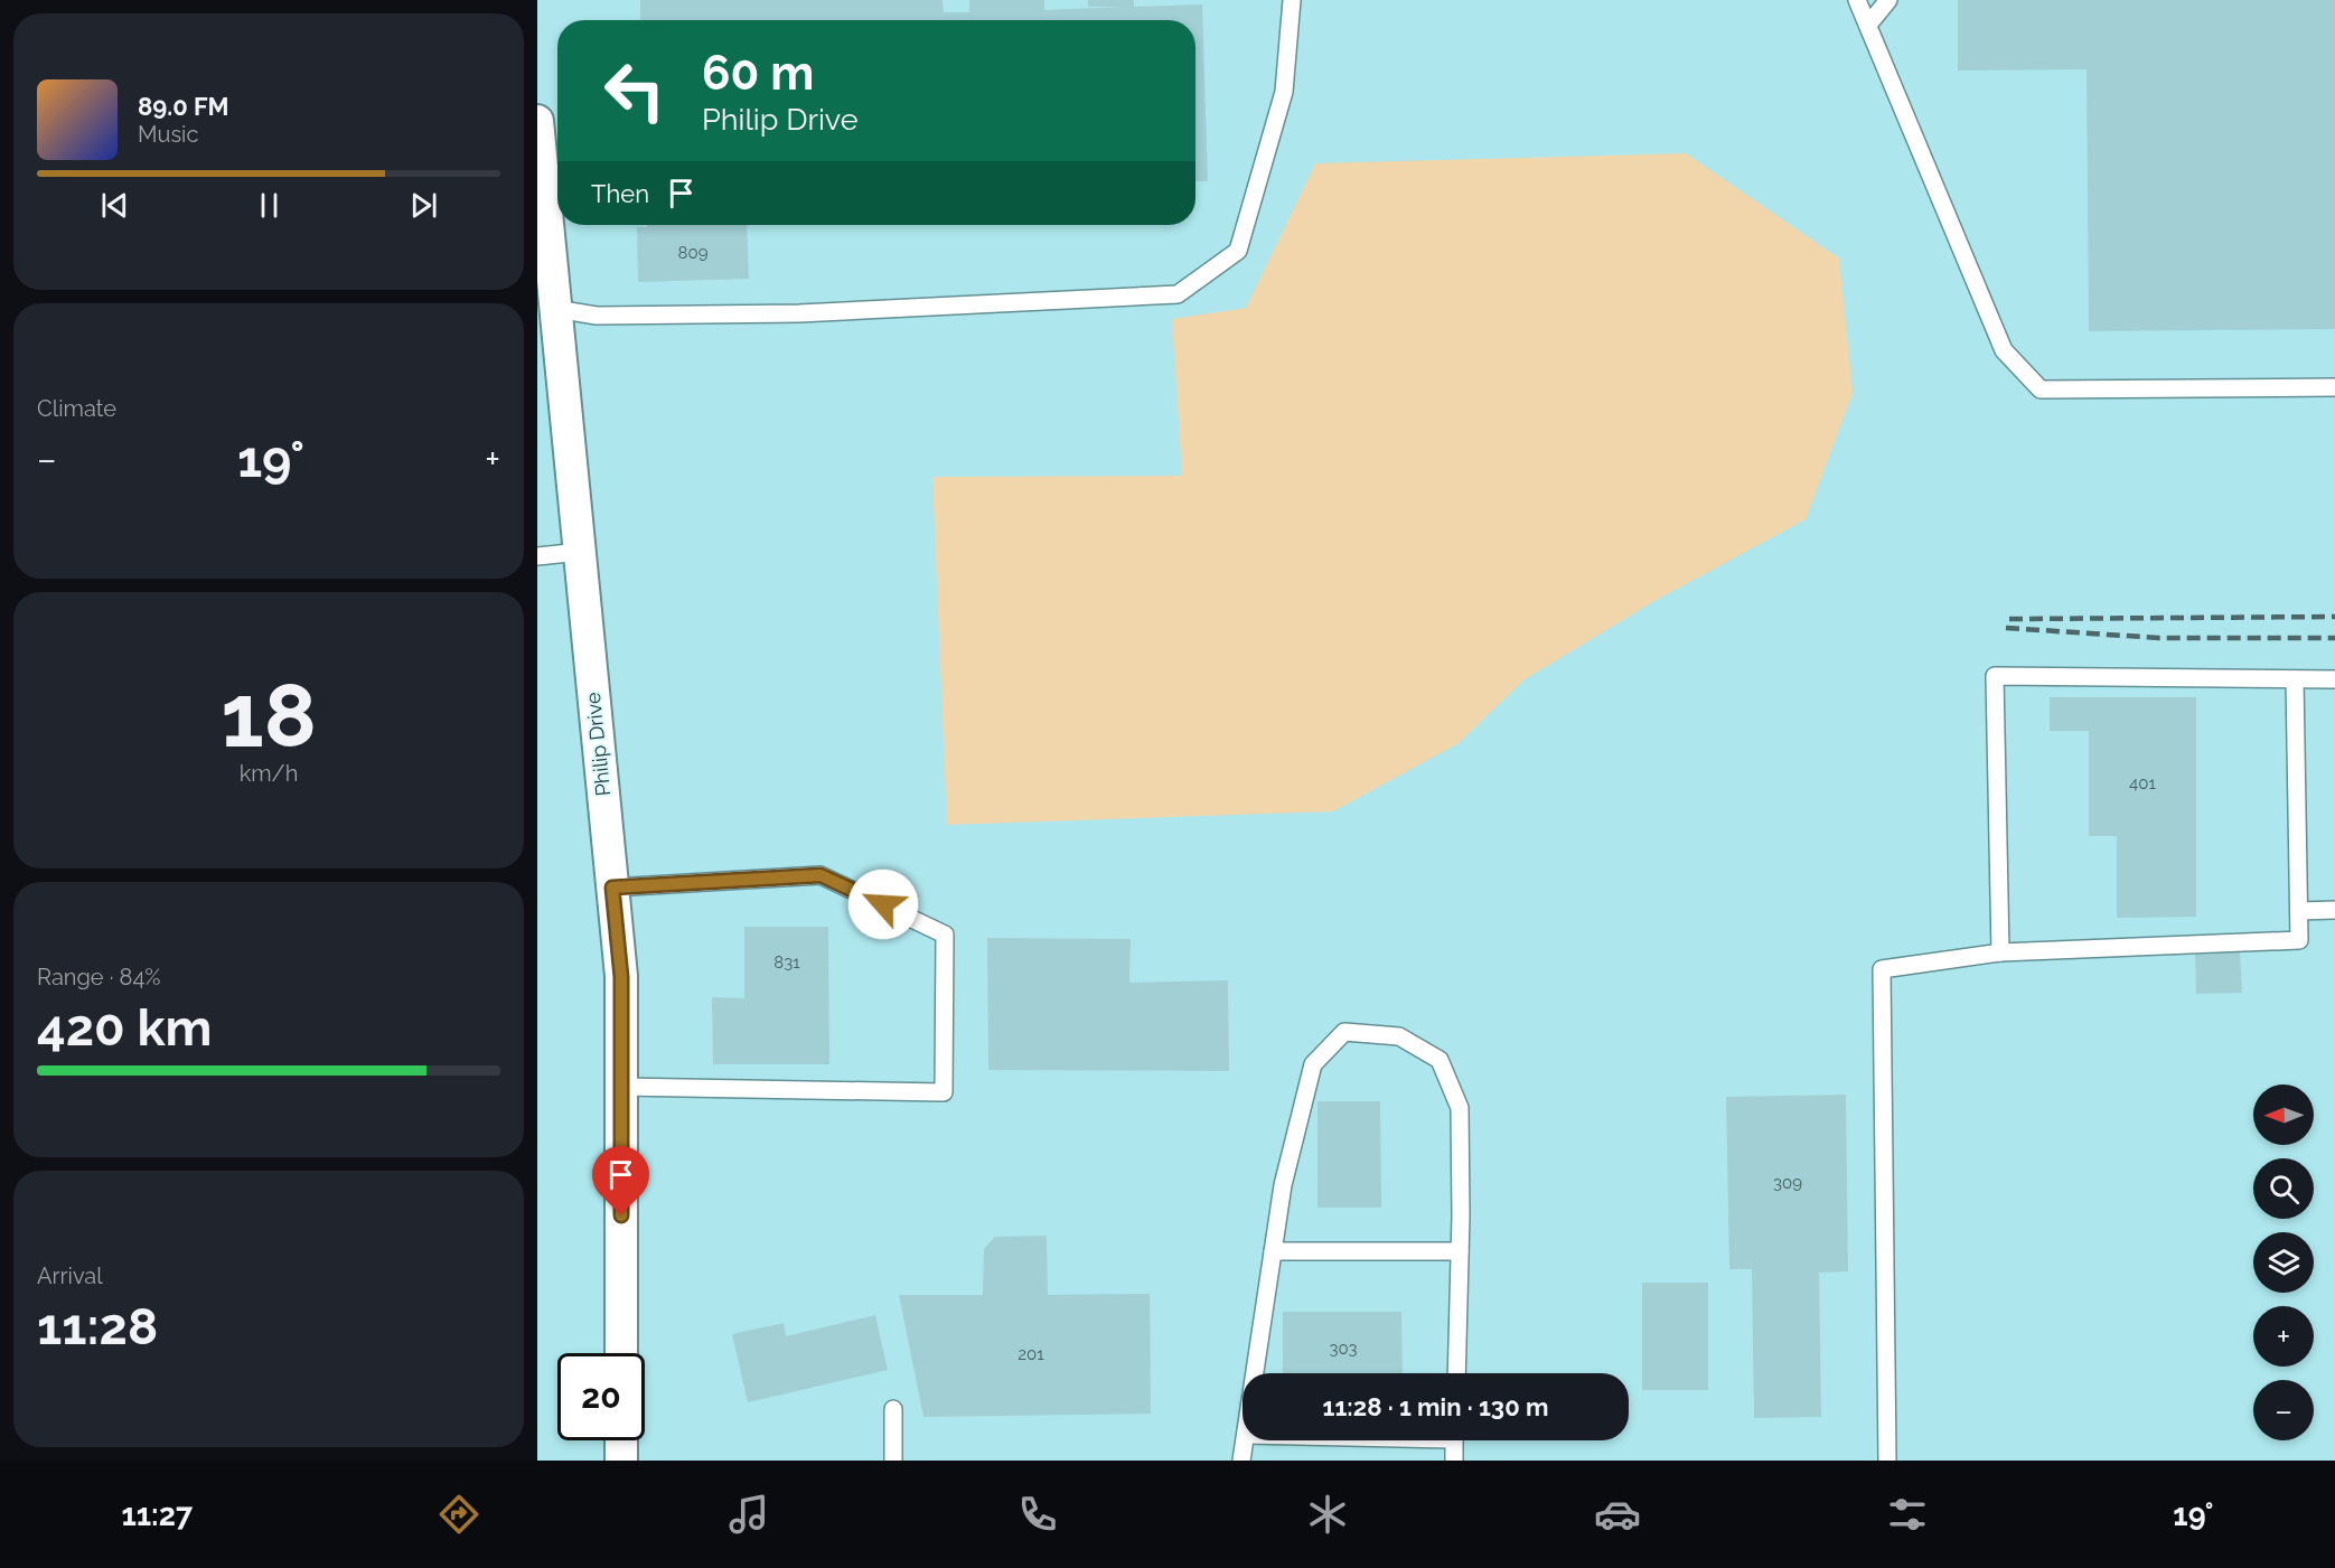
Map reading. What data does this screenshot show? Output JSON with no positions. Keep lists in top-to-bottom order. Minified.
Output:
{"streets":{"street":["Philip Drive"]},"house_numbers":["809","401","831","309","303","201"],"north":"left","page":{"turn":["60 m","Philip Drive"],"song":["89.0 FM","Music"],"then":"Then","tile":["Climate",["18","km/h"],["Range · 84%","420 km"],["Arrival","11:28"]],"heat":["−","19°","+"],"map_buttons":["+","−"],"limit":"20","trip":"11:28 · 1 min · 130 m","tabs":["11:27","19°"]}}
